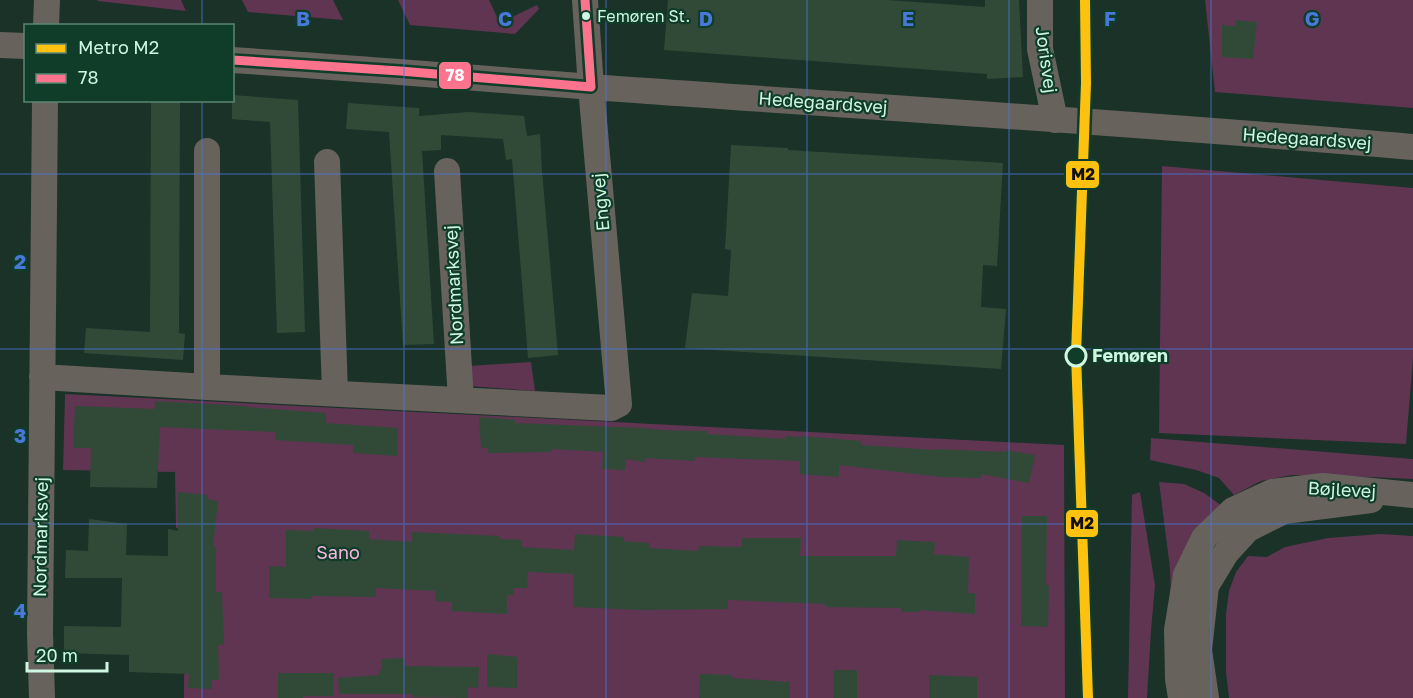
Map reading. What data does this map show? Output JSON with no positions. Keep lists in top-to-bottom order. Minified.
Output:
{"streets":{"street":["Jorisvej","Hedegaardsvej","Engvej","Nordmarksvej","Bøjlevej"]},"crossings":[["Jorisvej","Hedegaardsvej"],["Hedegaardsvej","Engvej"],["Engvej","Nordmarksvej"]],"parks":["Sano"],"places":["Femøren St.","Femøren"],"lines":["metro line M2","transit line 78"],"legend":["Metro M2","78"],"scale_bar":"20 m","grid":{"columns":["B","C","D","E","F","G"],"rows":["2","3","4"]}}
